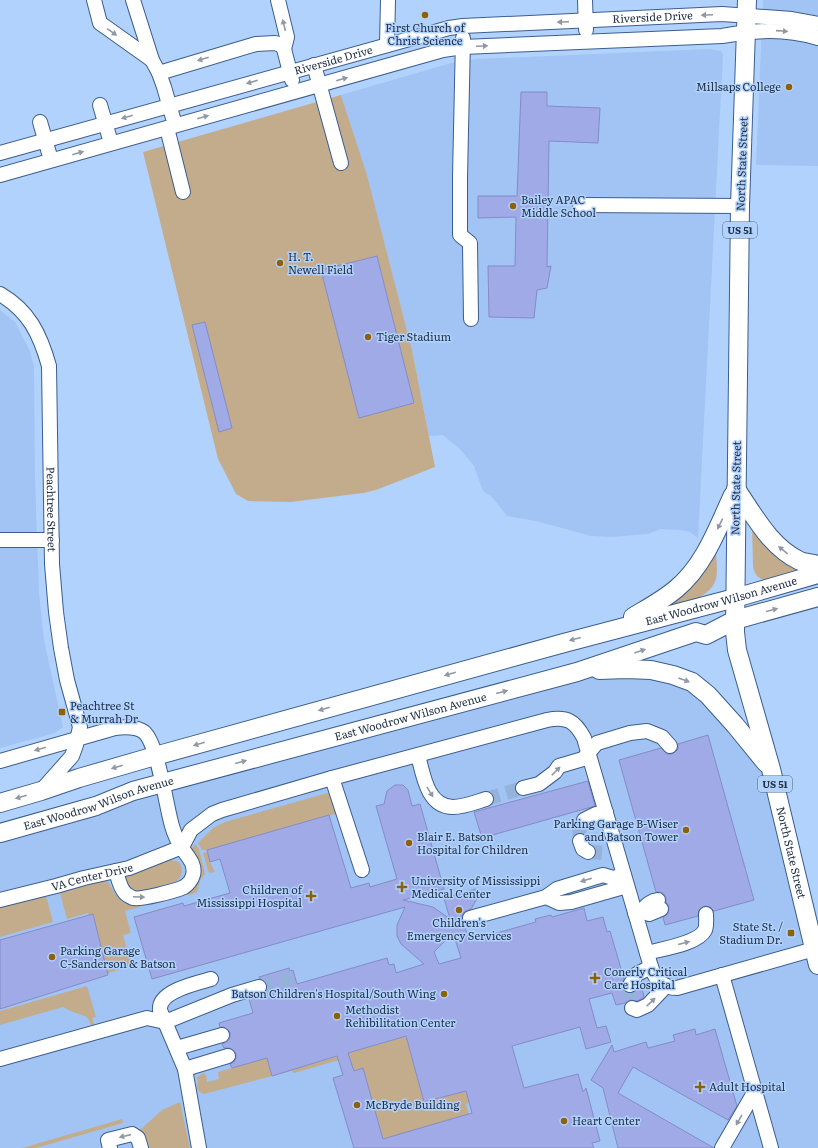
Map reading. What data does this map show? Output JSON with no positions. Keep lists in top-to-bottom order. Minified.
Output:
{"streets":{"main road":["North State Street","US 51","East Woodrow Wilson Avenue"],"street":["Riverside Drive","Peachtree Street","VA Center Drive"]},"crossings":[["Riverside Drive","North State Street"],["North State Street","East Woodrow Wilson Avenue"],["Peachtree Street","East Woodrow Wilson Avenue"]],"places":{"other":["First Church of Christ Science","Millsaps College","Bailey APAC Middle School","H. T. Newell Field","Tiger Stadium","Parking Garage B-Wiser and Batson Tower","Blair E. Batson Hospital for Children","Children's Emergency Services","Parking Garage C-Sanderson & Batson","Batson Children's Hospital/South Wing","Methodist Rehibilitation Center","McBryde Building","Heart Center"],"transit":["Peachtree St & Murrah Dr","State St. / Stadium Dr."],"health":["University of Mississippi Medical Center","Children of Mississippi Hospital","Conerly Critical Care Hospital","Adult Hospital"]}}
